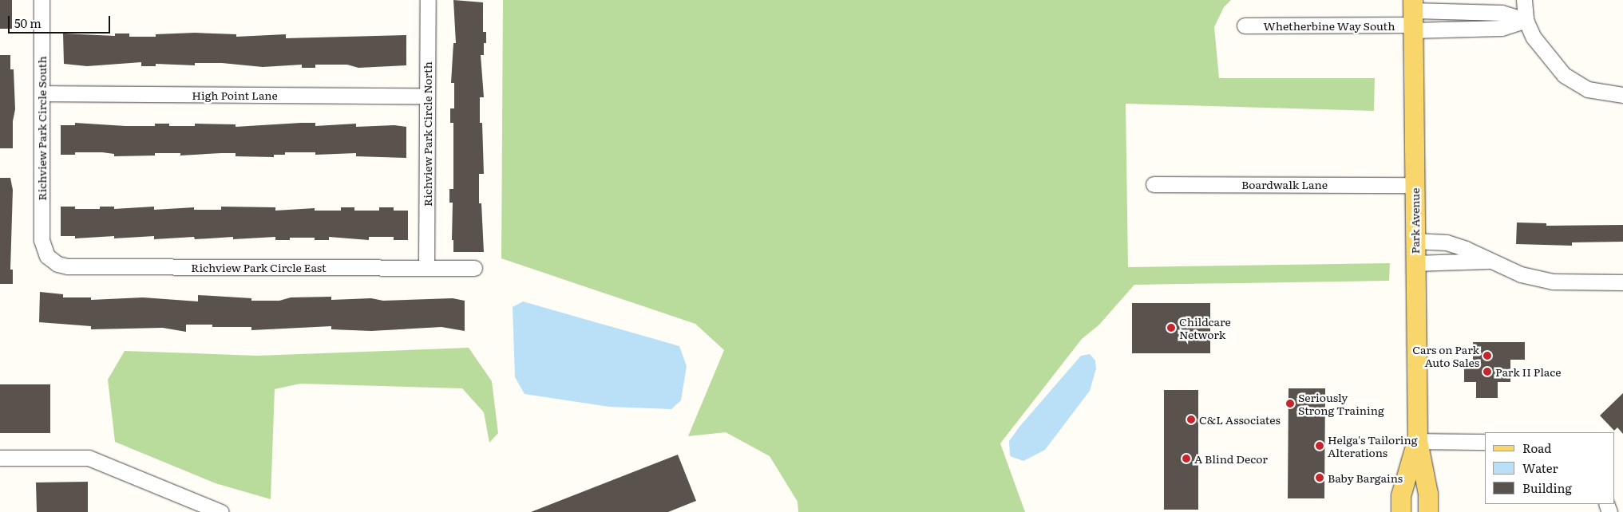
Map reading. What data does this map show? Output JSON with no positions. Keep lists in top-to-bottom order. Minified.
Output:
{"streets":{"main road":["Park Avenue"],"street":["Whetherbine Way South","High Point Lane","Richview Park Circle South","Richview Park Circle North","Boardwalk Lane","Richview Park Circle East"]},"crossings":[["Whetherbine Way South","Park Avenue"],["High Point Lane","Richview Park Circle South"],["High Point Lane","Richview Park Circle North"],["Richview Park Circle South","Richview Park Circle East"],["Richview Park Circle North","Richview Park Circle East"],["Boardwalk Lane","Park Avenue"]],"places":["Childcare Network","Cars on Park Auto Sales","Park II Place","Seriously Strong Training","C&L Associates","Helga's Tailoring Alterations","A Blind Decor","Baby Bargains"],"legend":["Road","Water","Building"],"scale_bar":"50 m"}
